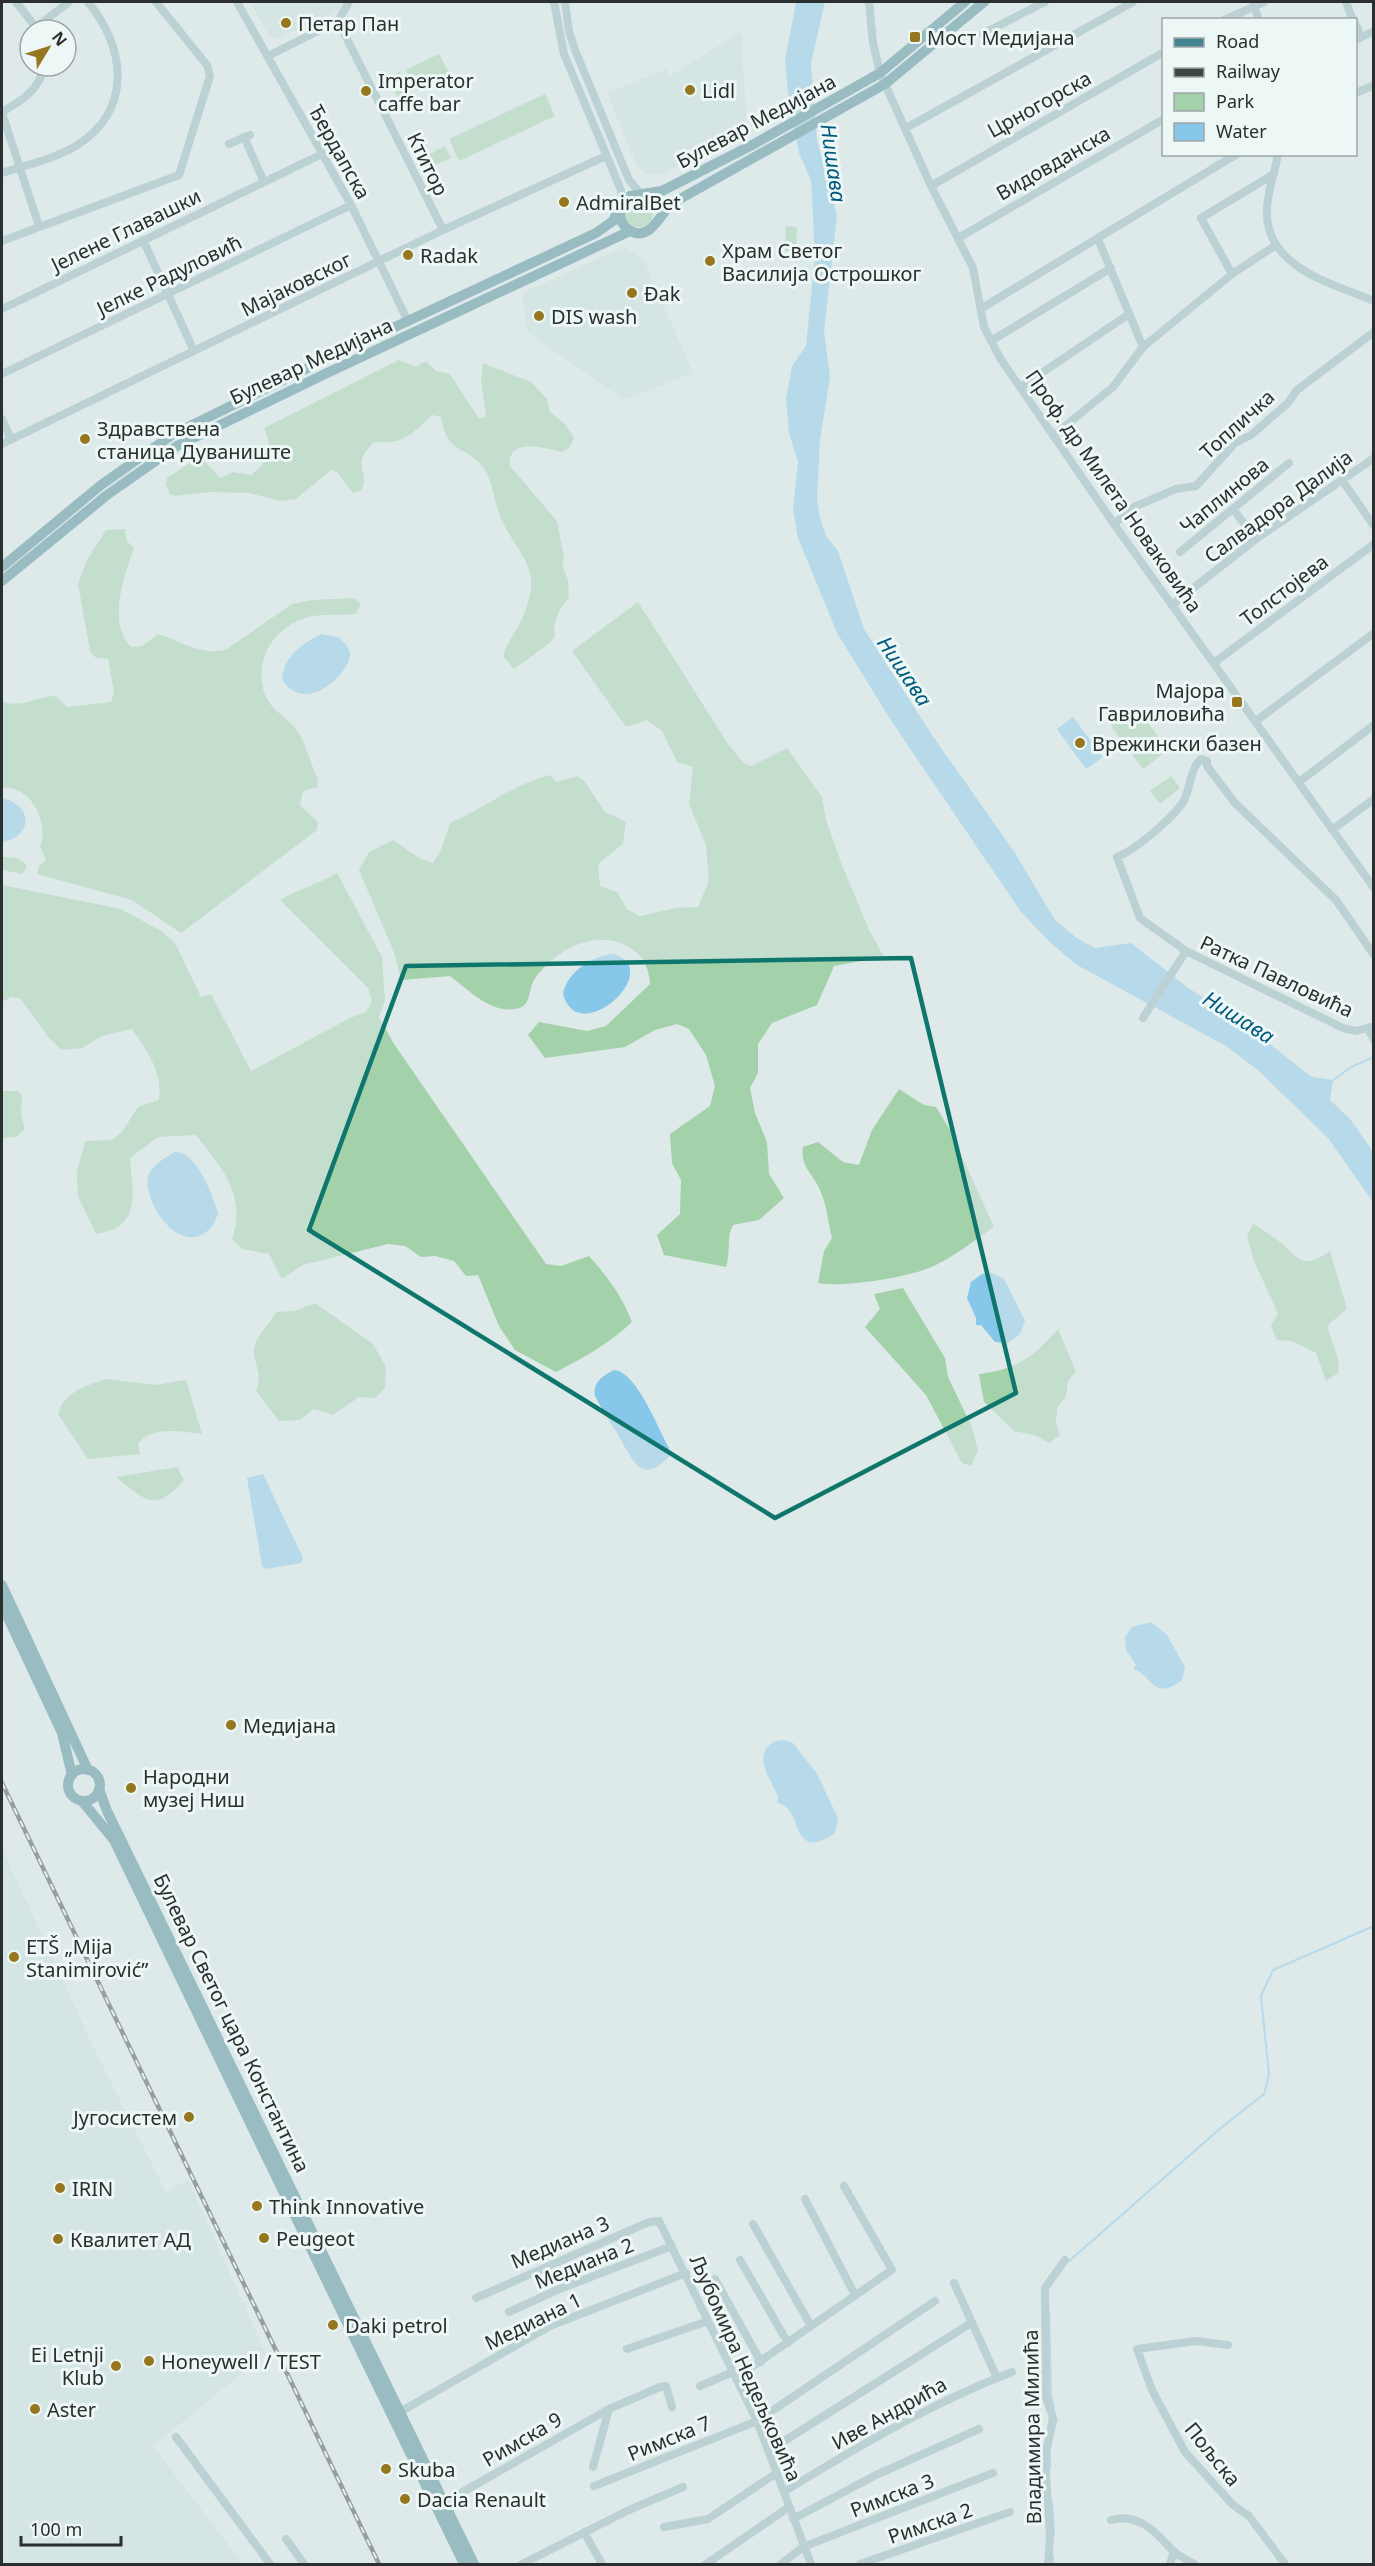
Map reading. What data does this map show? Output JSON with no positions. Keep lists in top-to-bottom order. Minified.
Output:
{"streets":{"main road":["Булевар Медијана","Булевар Светог цара Константина"],"street":["Црногорска","Ђердапска","Видовданска","Ктитор","Јелене Главашки","Јелке Радуловић","Мајаковског","Топличка","Проф. др Милета Новаковића","Чаплинова","Салвадора Далија","Толстојева","Ратка Павловића","Медиана 3","Медиана 2","Медиана 1","Љубомира Недељковића","Иве Андрића","Владимира Милића","Римска 7","Римска 9","Пољска","Римска 3","Римска 2"]},"crossings":[["Црногорска","Проф. др Милета Новаковића"],["Булевар Медијана","Ђердапска"],["Булевар Медијана","Проф. др Милета Новаковића"],["Ђердапска","Јелене Главашки"],["Ђердапска","Јелке Радуловић"],["Ђердапска","Мајаковског"],["Видовданска","Проф. др Милета Новаковића"],["Ктитор","Мајаковског"],["Топличка","Проф. др Милета Новаковића"],["Проф. др Милета Новаковића","Салвадора Далија"],["Проф. др Милета Новаковића","Толстојева"],["Булевар Светог цара Константина","Медиана 1"],["Медиана 3","Љубомира Недељковића"],["Медиана 2","Љубомира Недељковића"],["Медиана 1","Љубомира Недељковића"],["Љубомира Недељковића","Иве Андрића"],["Љубомира Недељковића","Римска 7"],["Љубомира Недељковића","Римска 3"]],"water":["Нишава"],"places":{"other":["Петар Пан","Lidl","Imperator caffe bar","AdmiralBet","Radak","Храм Светог Василија Острошког","Đak","DIS wash","Здравствена станица Дуваниште","Врежински базен","Медијана","Народни музеј Ниш","ETŠ „Mija Stanimirović”","Југосистем","IRIN","Think Innovative","Peugeot","Квалитет АД","Daki petrol","Honeywell / TEST","Ei Letnji Klub","Aster","Skuba","Dacia Renault"],"transit":["Мост Медијана","Мајора Гавриловића"]},"legend":["Road","Railway","Park","Water"],"scale_bar":"100 m","north":"top right"}
